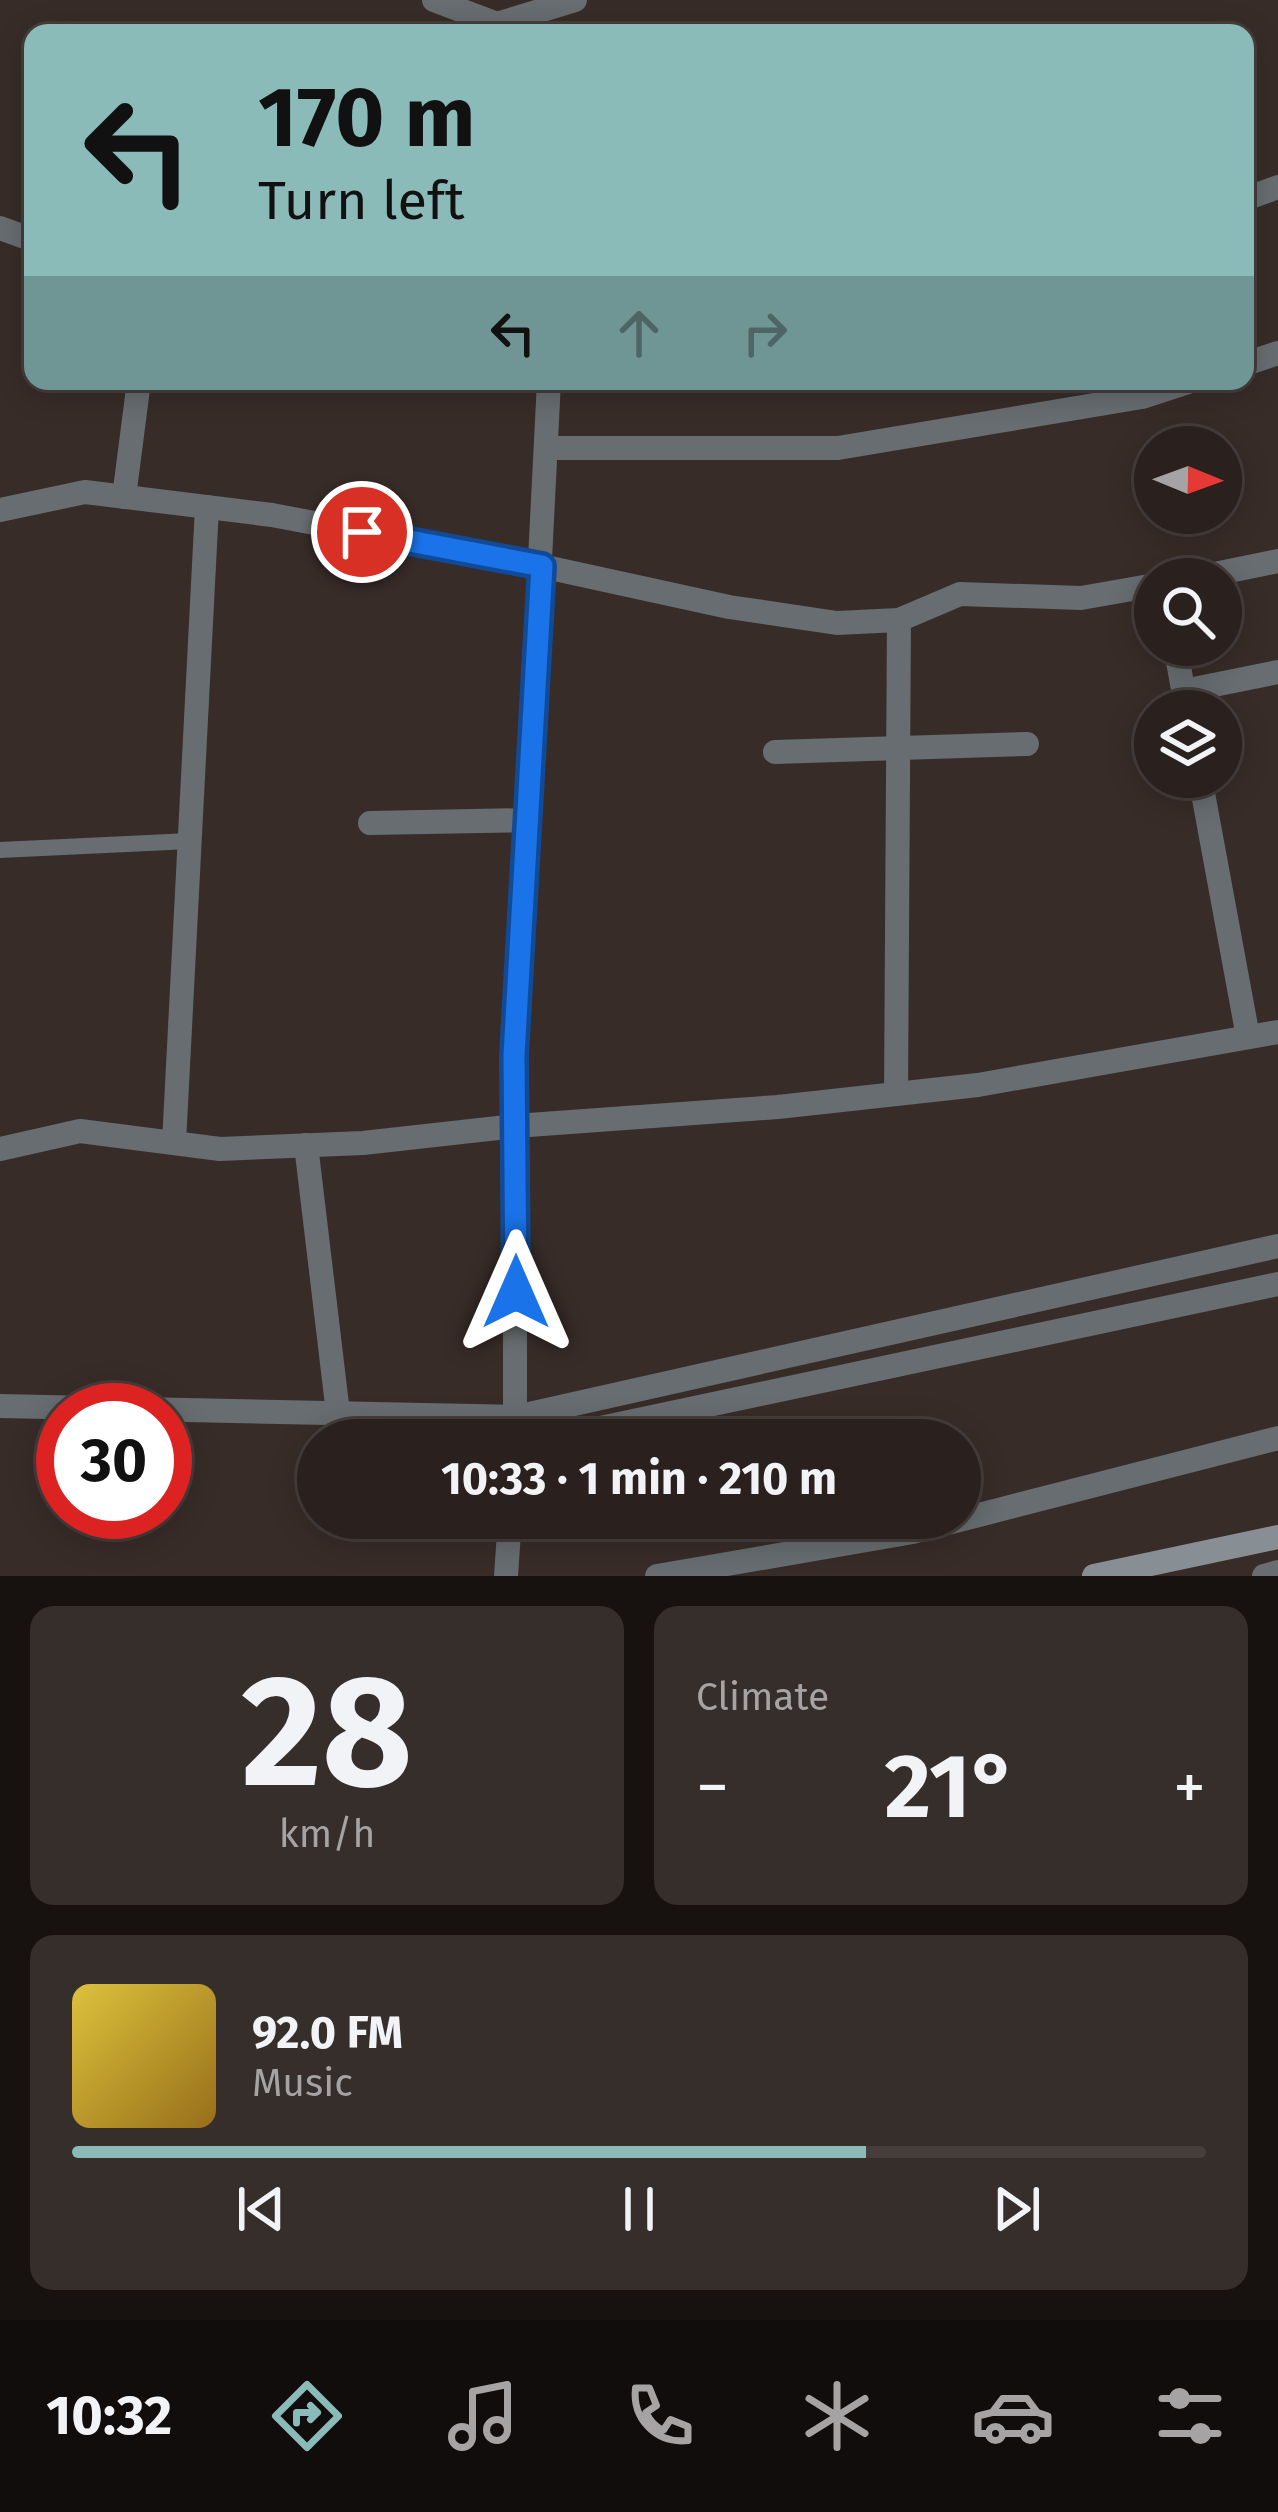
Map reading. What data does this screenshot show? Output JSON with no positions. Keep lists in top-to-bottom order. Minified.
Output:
{"north":"right","page":{"turn":["170 m","Turn left"],"limit":"30","trip":"10:33 · 1 min · 210 m","tile":[["28","km/h"],"Climate"],"heat":["−","21°","+"],"song":["92.0 FM","Music"],"tabs":"10:32"}}
